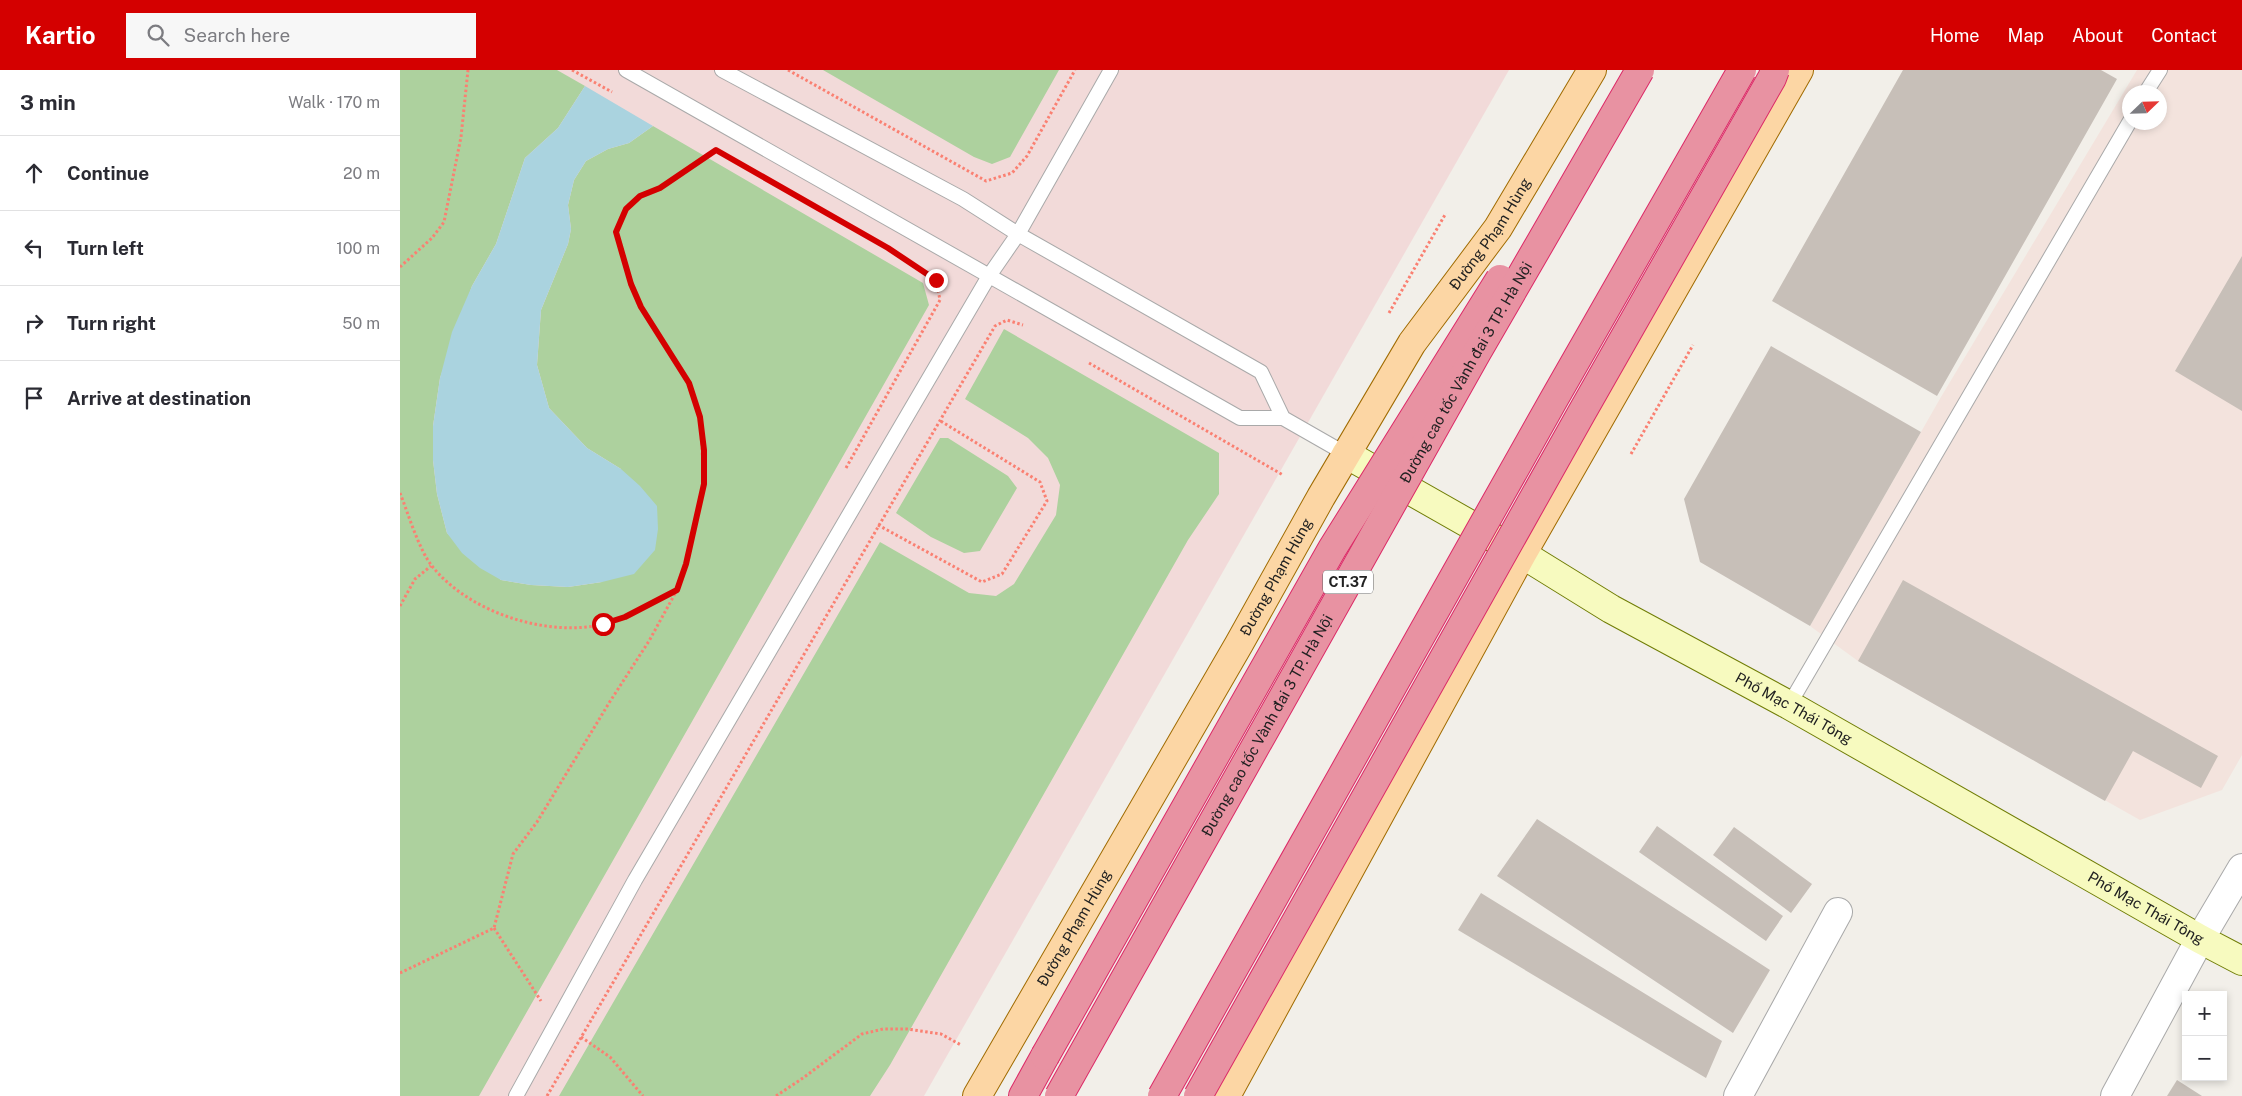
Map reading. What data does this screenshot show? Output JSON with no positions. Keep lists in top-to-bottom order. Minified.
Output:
{"streets":{"highway":["Đường cao tốc Vành đai 3 TP. Hà Nội","CT.37"],"main road":["Đường Phạm Hùng"],"street":["Phố Mạc Thái Tông"]},"crossings":[["Đường Phạm Hùng","Phố Mạc Thái Tông"]],"north":"top right","page":{"header":"Kartio","search":"Search here","nav":["Home","Map","About","Contact"],"heading":["3 min","Walk · 170 m"],"list":[["Continue","20 m"],["Turn left","100 m"],["Turn right","50 m"],"Arrive at destination"],"map_buttons":["+","−"]}}
